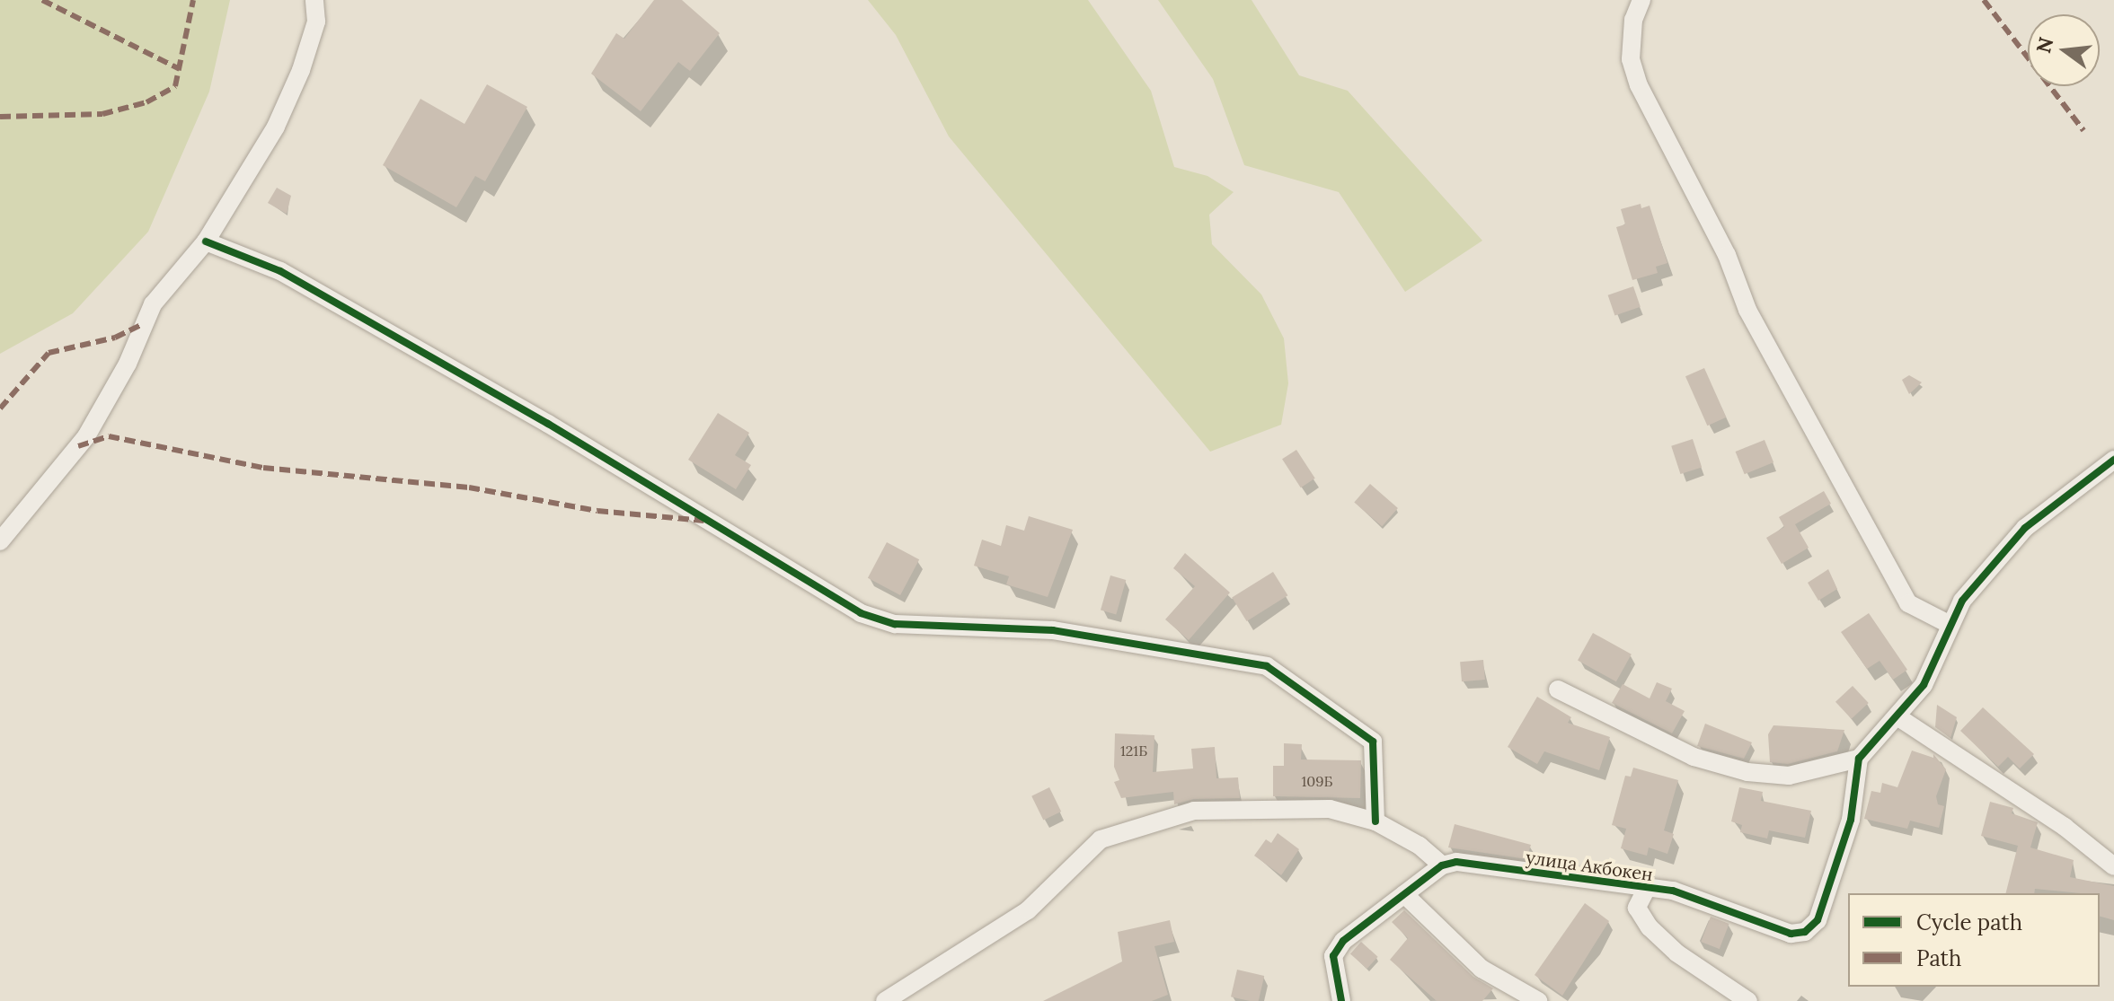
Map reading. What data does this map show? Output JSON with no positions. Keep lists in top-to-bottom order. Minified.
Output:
{"streets":{"street":["улица Акбокен"]},"house_numbers":["121Б","109Б"],"legend":["Cycle path","Path"],"north":"left"}
